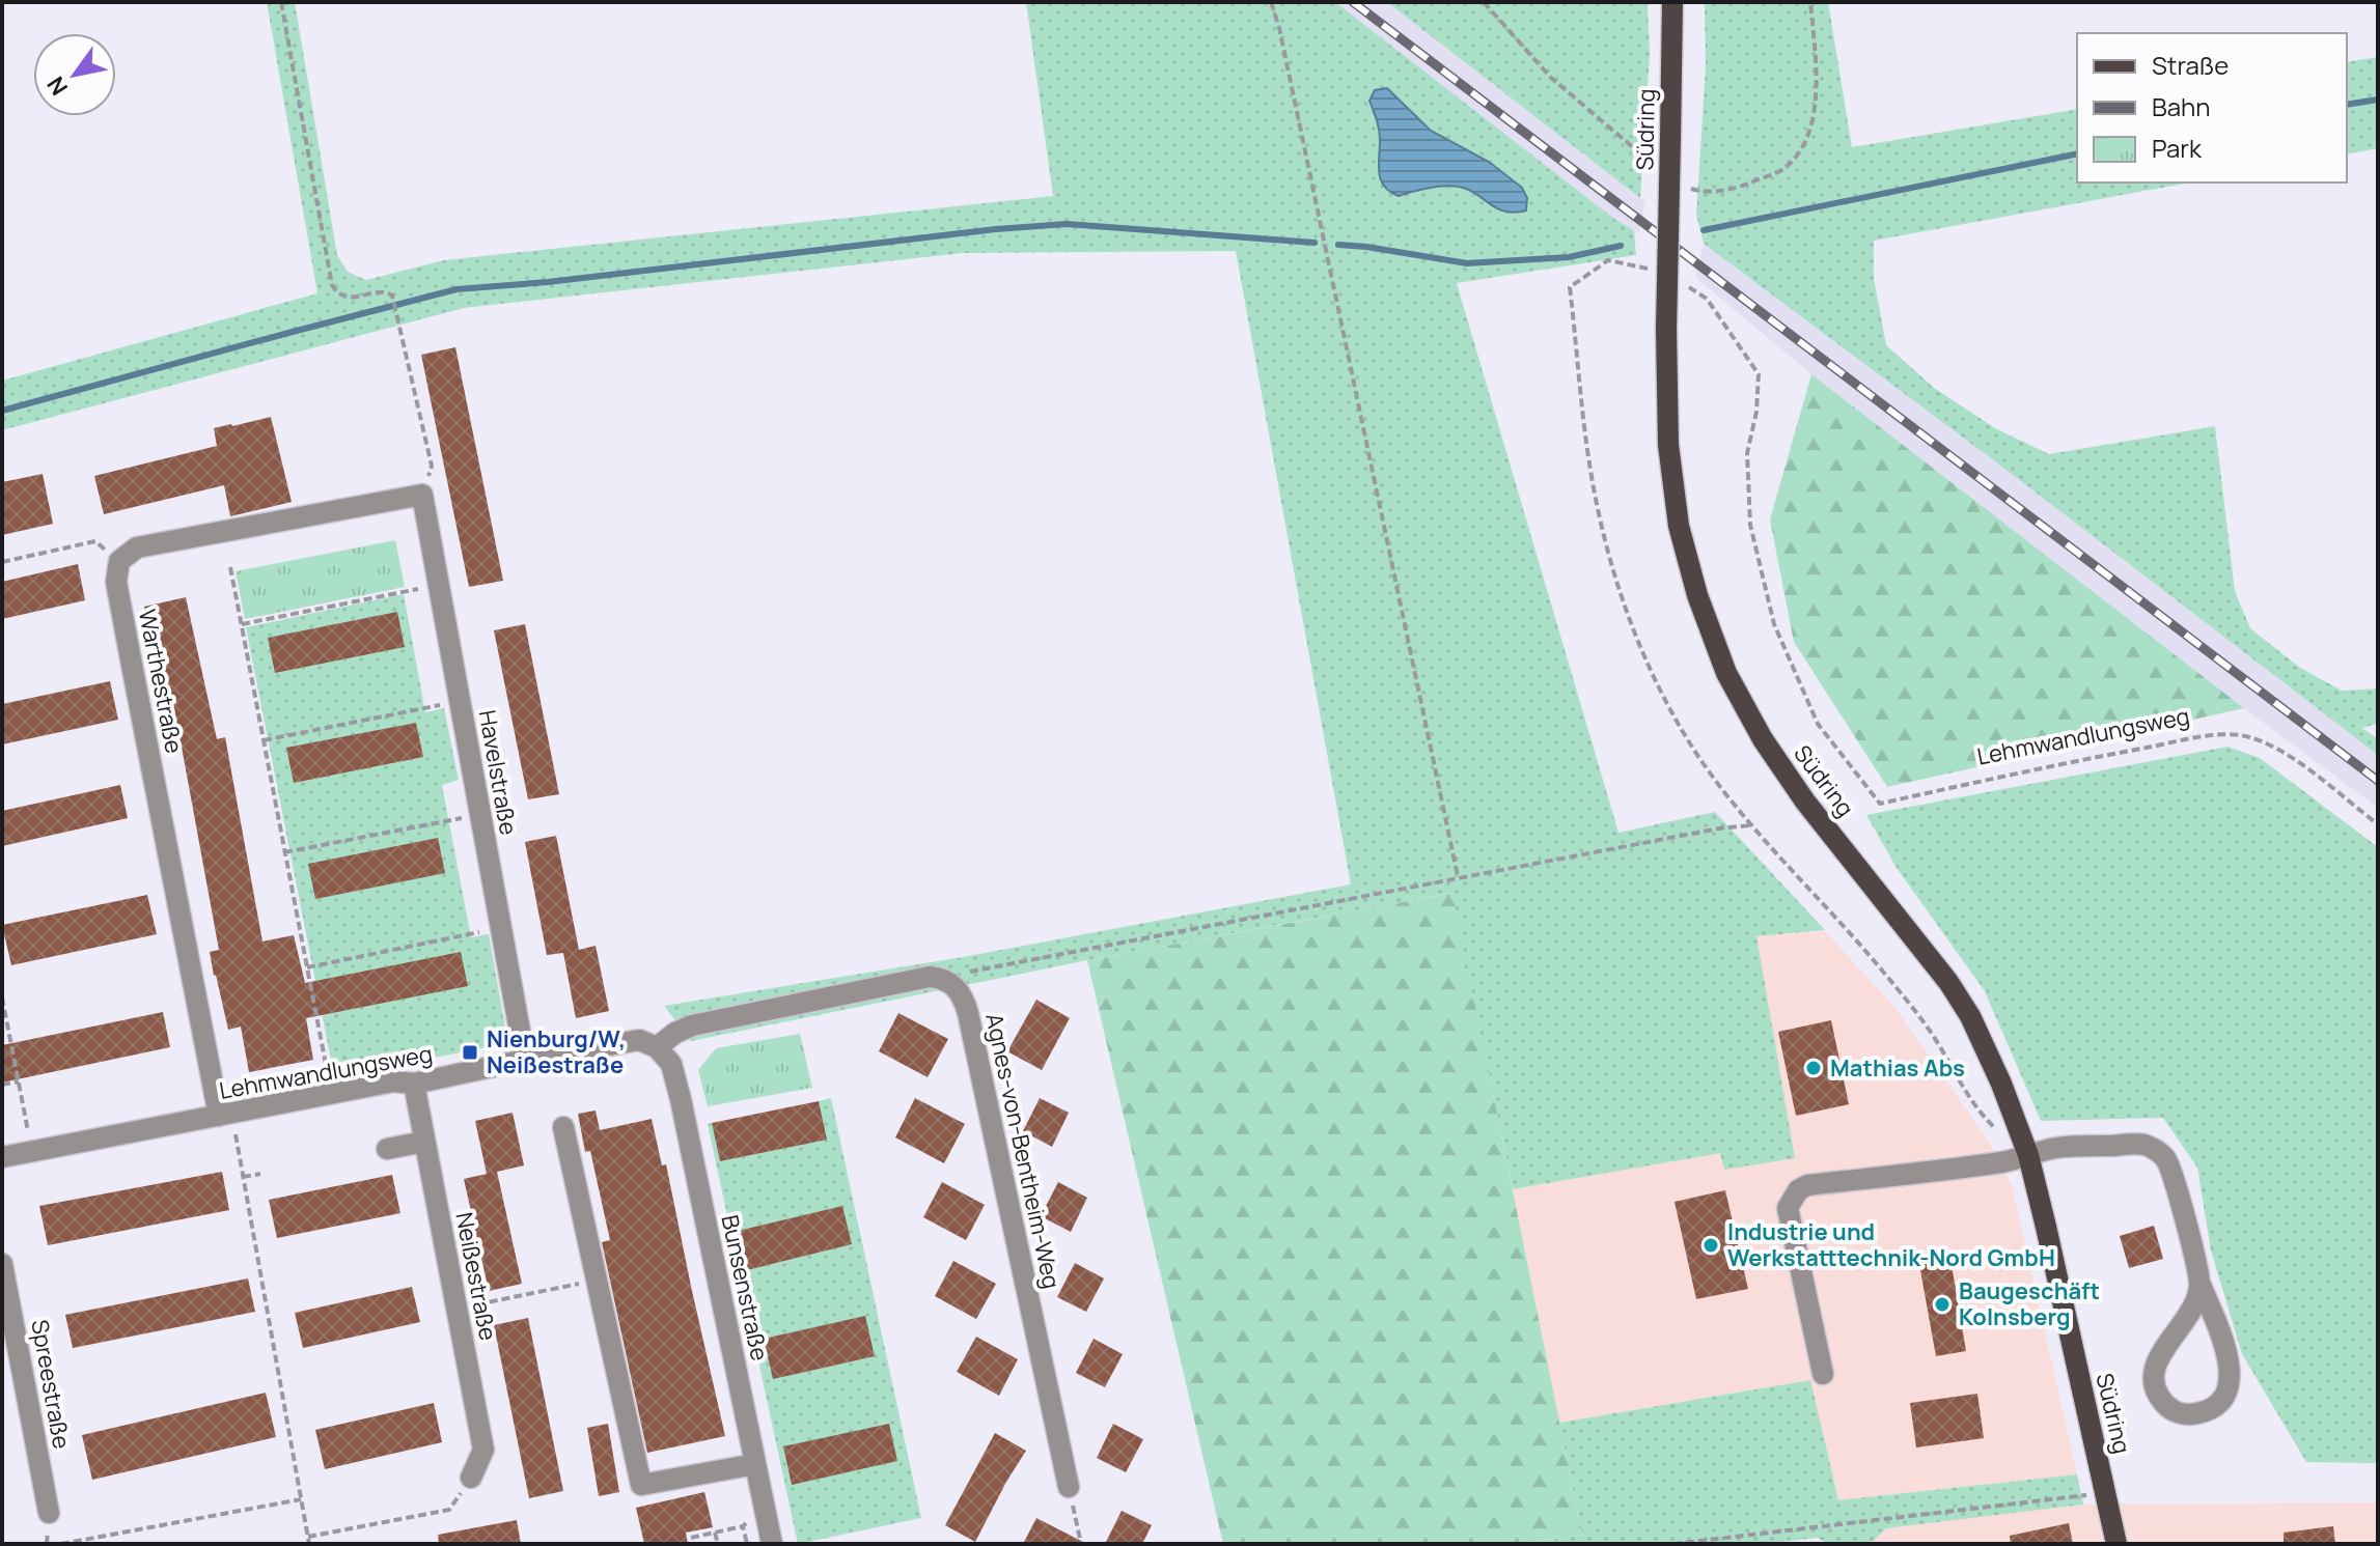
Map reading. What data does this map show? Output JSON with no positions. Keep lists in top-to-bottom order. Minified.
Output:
{"streets":{"main road":["Südring"],"street":["Warthestraße","Lehmwandlungsweg","Havelstraße","Agnes-von-Bentheim-Weg","Neißestraße","Bunsenstraße","Spreestraße"]},"crossings":[["Warthestraße","Lehmwandlungsweg"],["Lehmwandlungsweg","Havelstraße"],["Lehmwandlungsweg","Neißestraße"],["Lehmwandlungsweg","Bunsenstraße"]],"places":{"transit":["Nienburg/W, Neißestraße"],"other":["Mathias Abs","Industrie und Werkstatttechnik-Nord GmbH","Baugeschäft Kolnsberg"]},"legend":["Straße","Bahn","Park"],"north":"bottom left"}
